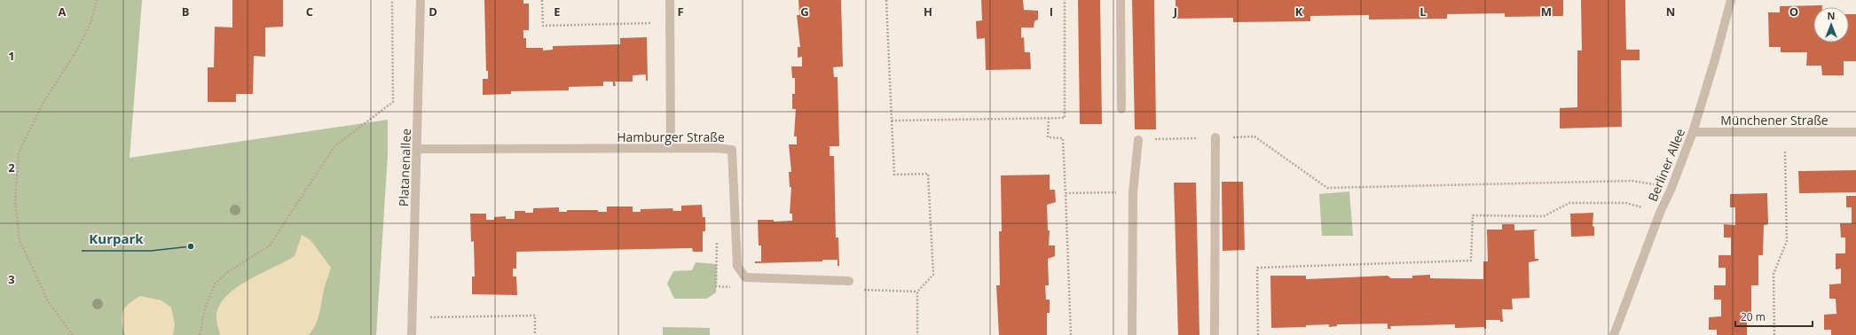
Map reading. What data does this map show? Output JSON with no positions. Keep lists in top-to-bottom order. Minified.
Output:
{"streets":{"street":["Münchener Straße","Hamburger Straße","Berliner Allee","Platanenallee"]},"crossings":[["Münchener Straße","Berliner Allee"],["Hamburger Straße","Platanenallee"]],"places":["Kurpark"],"scale_bar":"20 m","north":"top","grid":{"columns":["A","B","C","D","E","F","G","H","I","J","K","L","M","N","O"],"rows":["1","2","3"]}}
